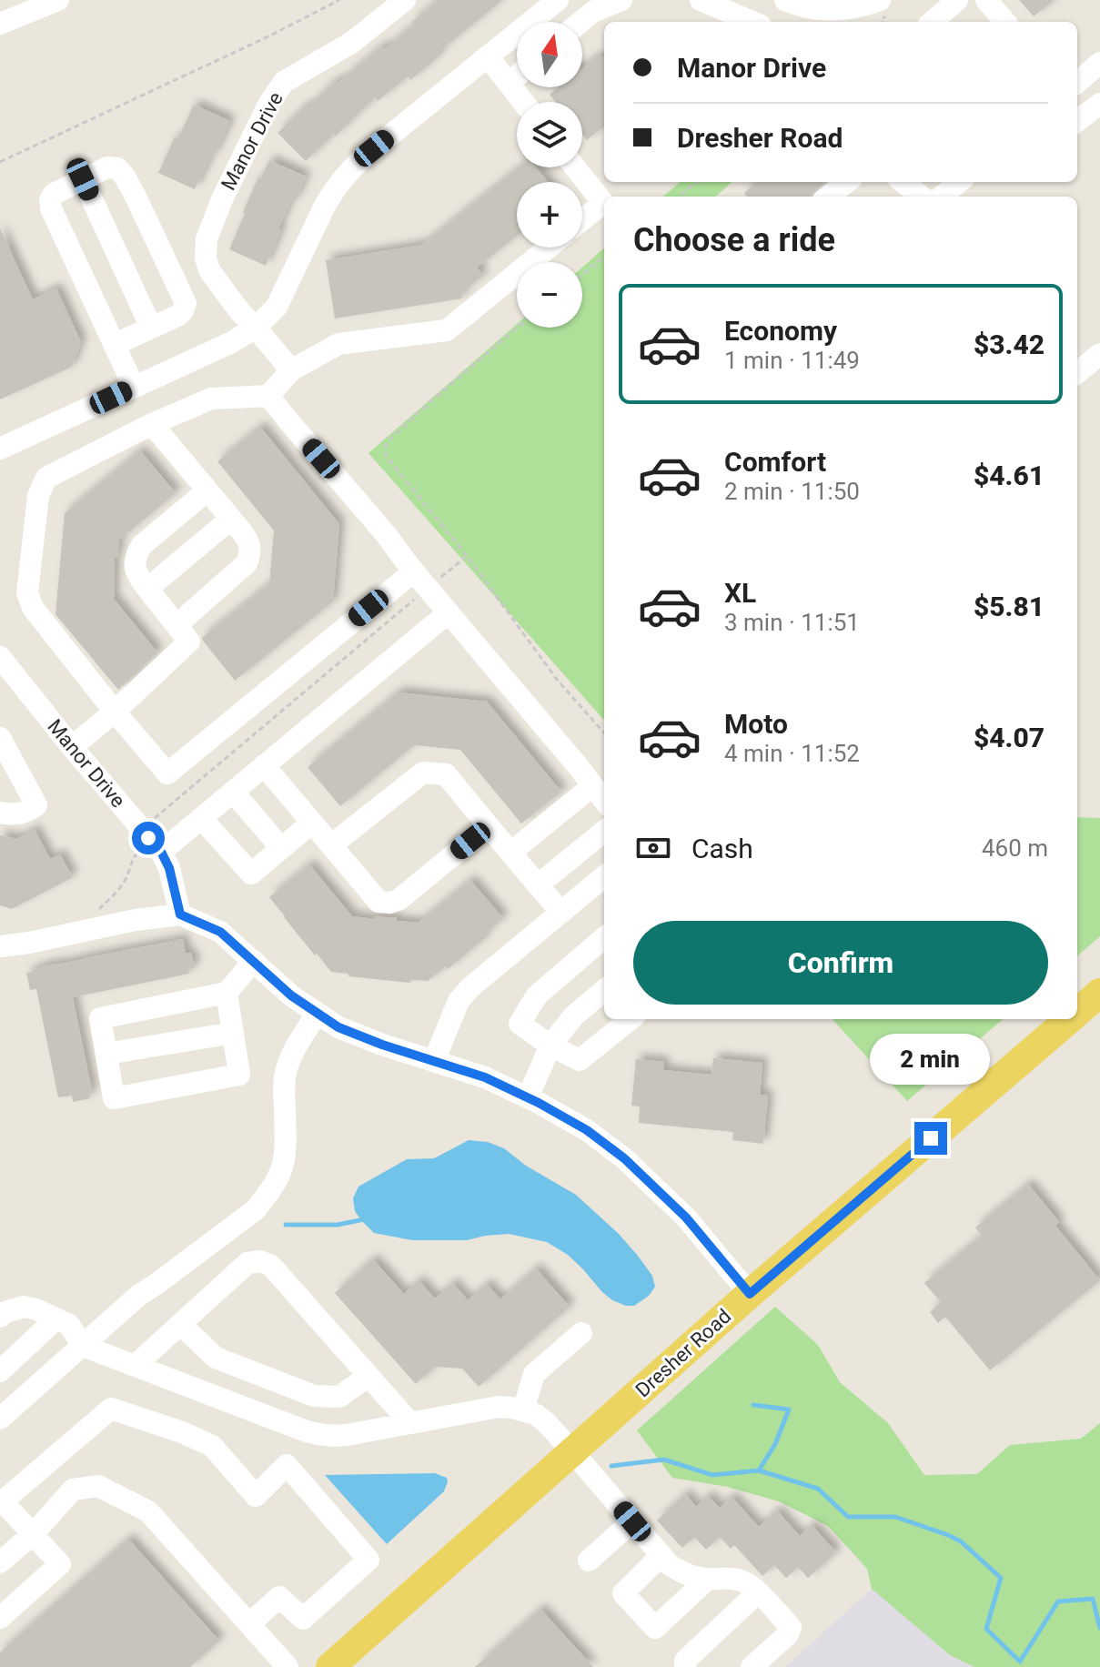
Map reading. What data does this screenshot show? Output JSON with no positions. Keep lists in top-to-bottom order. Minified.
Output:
{"streets":{"main road":["Dresher Road"],"street":["Manor Drive"]},"north":"top","page":{"map_buttons":["+","−"],"banner":["Manor Drive","Dresher Road"],"heading":"Choose a ride","list":[{"name":"Economy","note":"1 min · 11:49","value":"$3.42"},{"name":"Comfort","note":"2 min · 11:50","value":"$4.61"},{"name":"XL","note":"3 min · 11:51","value":"$5.81"},{"name":"Moto","note":"4 min · 11:52","value":"$4.07"}],"pay":["Cash","460 m"],"buttons":"Confirm","bubble":"2 min"}}
